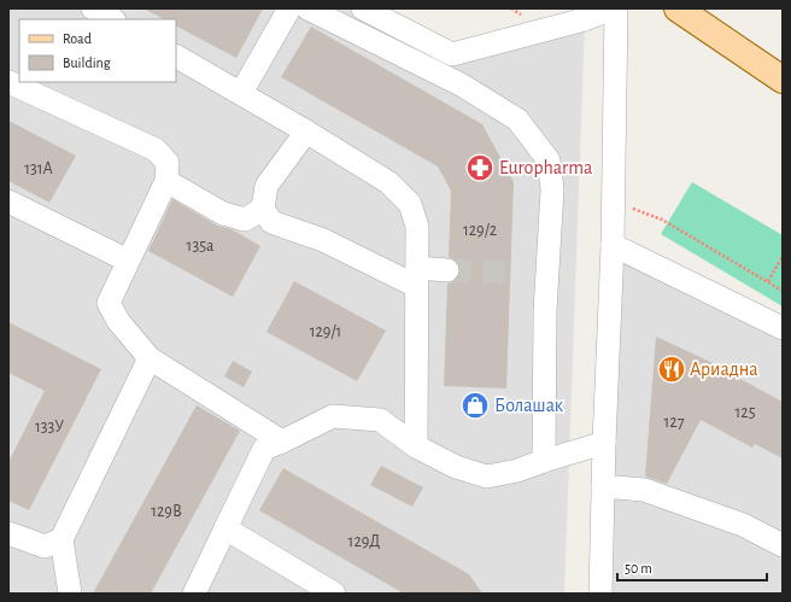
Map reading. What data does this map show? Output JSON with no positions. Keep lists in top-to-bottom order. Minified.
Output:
{"places":{"pharmacy":["Europharma"],"restaurant":["Ариадна"],"shop":["Болашак"]},"house_numbers":["131А","129/2","135а","129/1","125","127","133У","129В","129Д"],"legend":["Road","Building"],"scale_bar":"50 m"}
